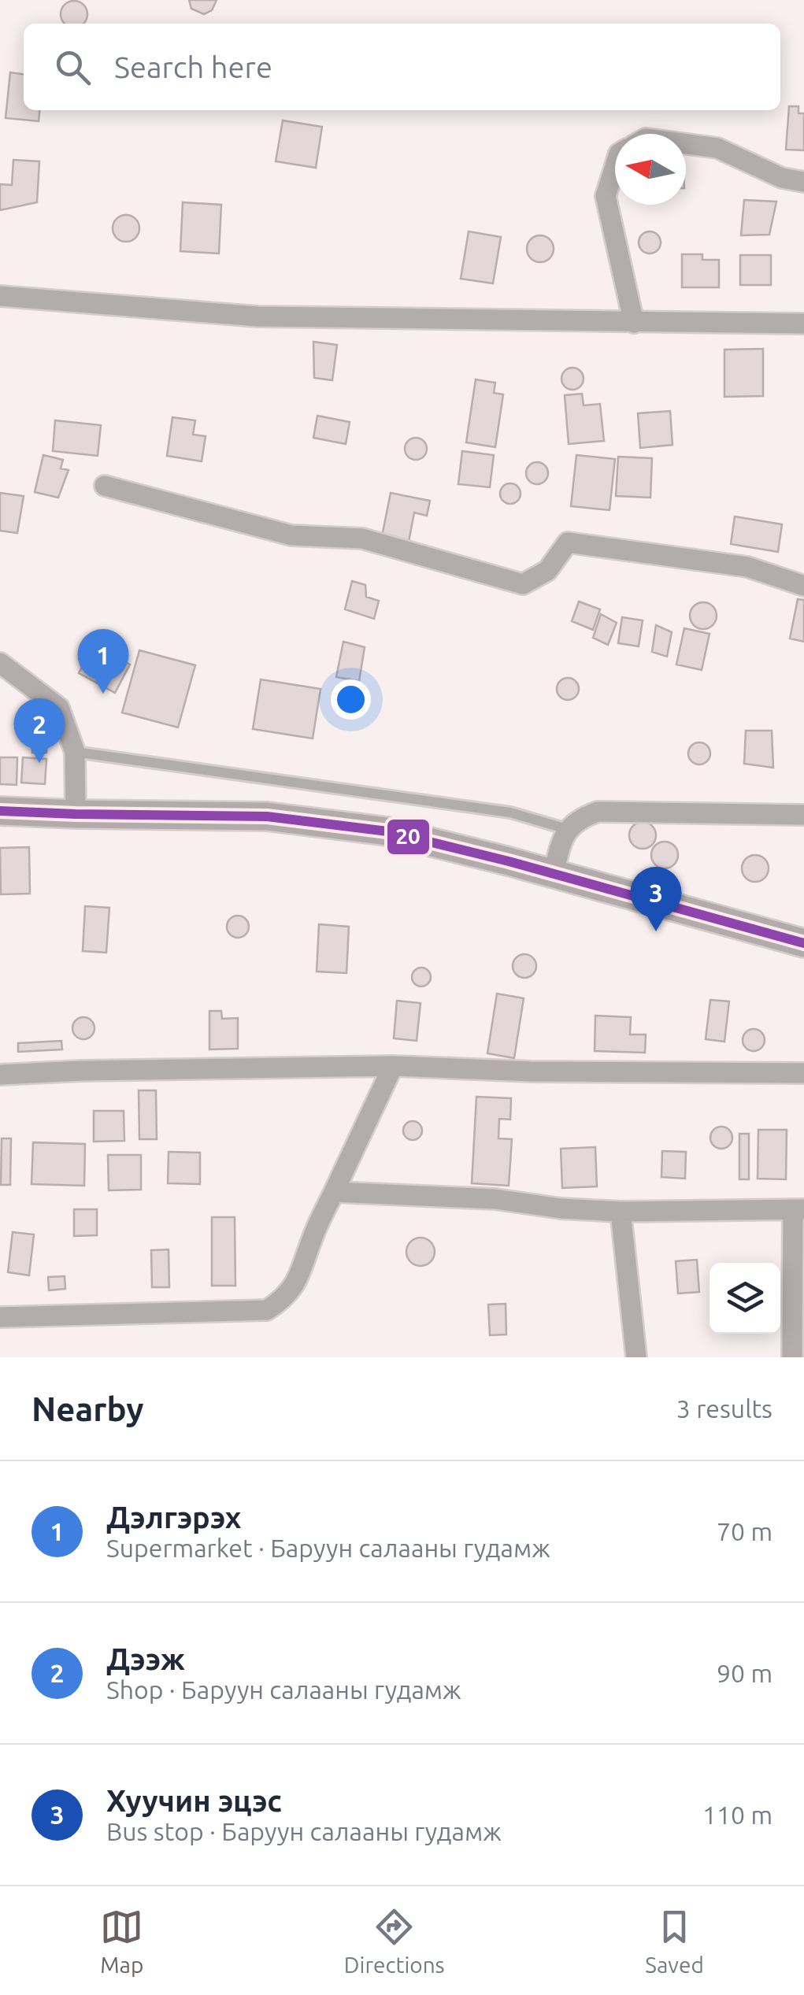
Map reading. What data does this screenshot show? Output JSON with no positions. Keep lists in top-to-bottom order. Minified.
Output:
{"lines":["transit line 20"],"north":"left","page":{"search":"Search here","pins":["1","2","3"],"heading":["Nearby","3 results"],"list":[{"mark":"1","name":"Дэлгэрэх","note":"Supermarket · Баруун салааны гудамж","value":"70 m"},{"mark":"2","name":"Дээж","note":"Shop · Баруун салааны гудамж","value":"90 m"},{"mark":"3","name":"Хуучин эцэс","note":"Bus stop · Баруун салааны гудамж","value":"110 m"}],"nav":["Map","Directions","Saved"]}}
